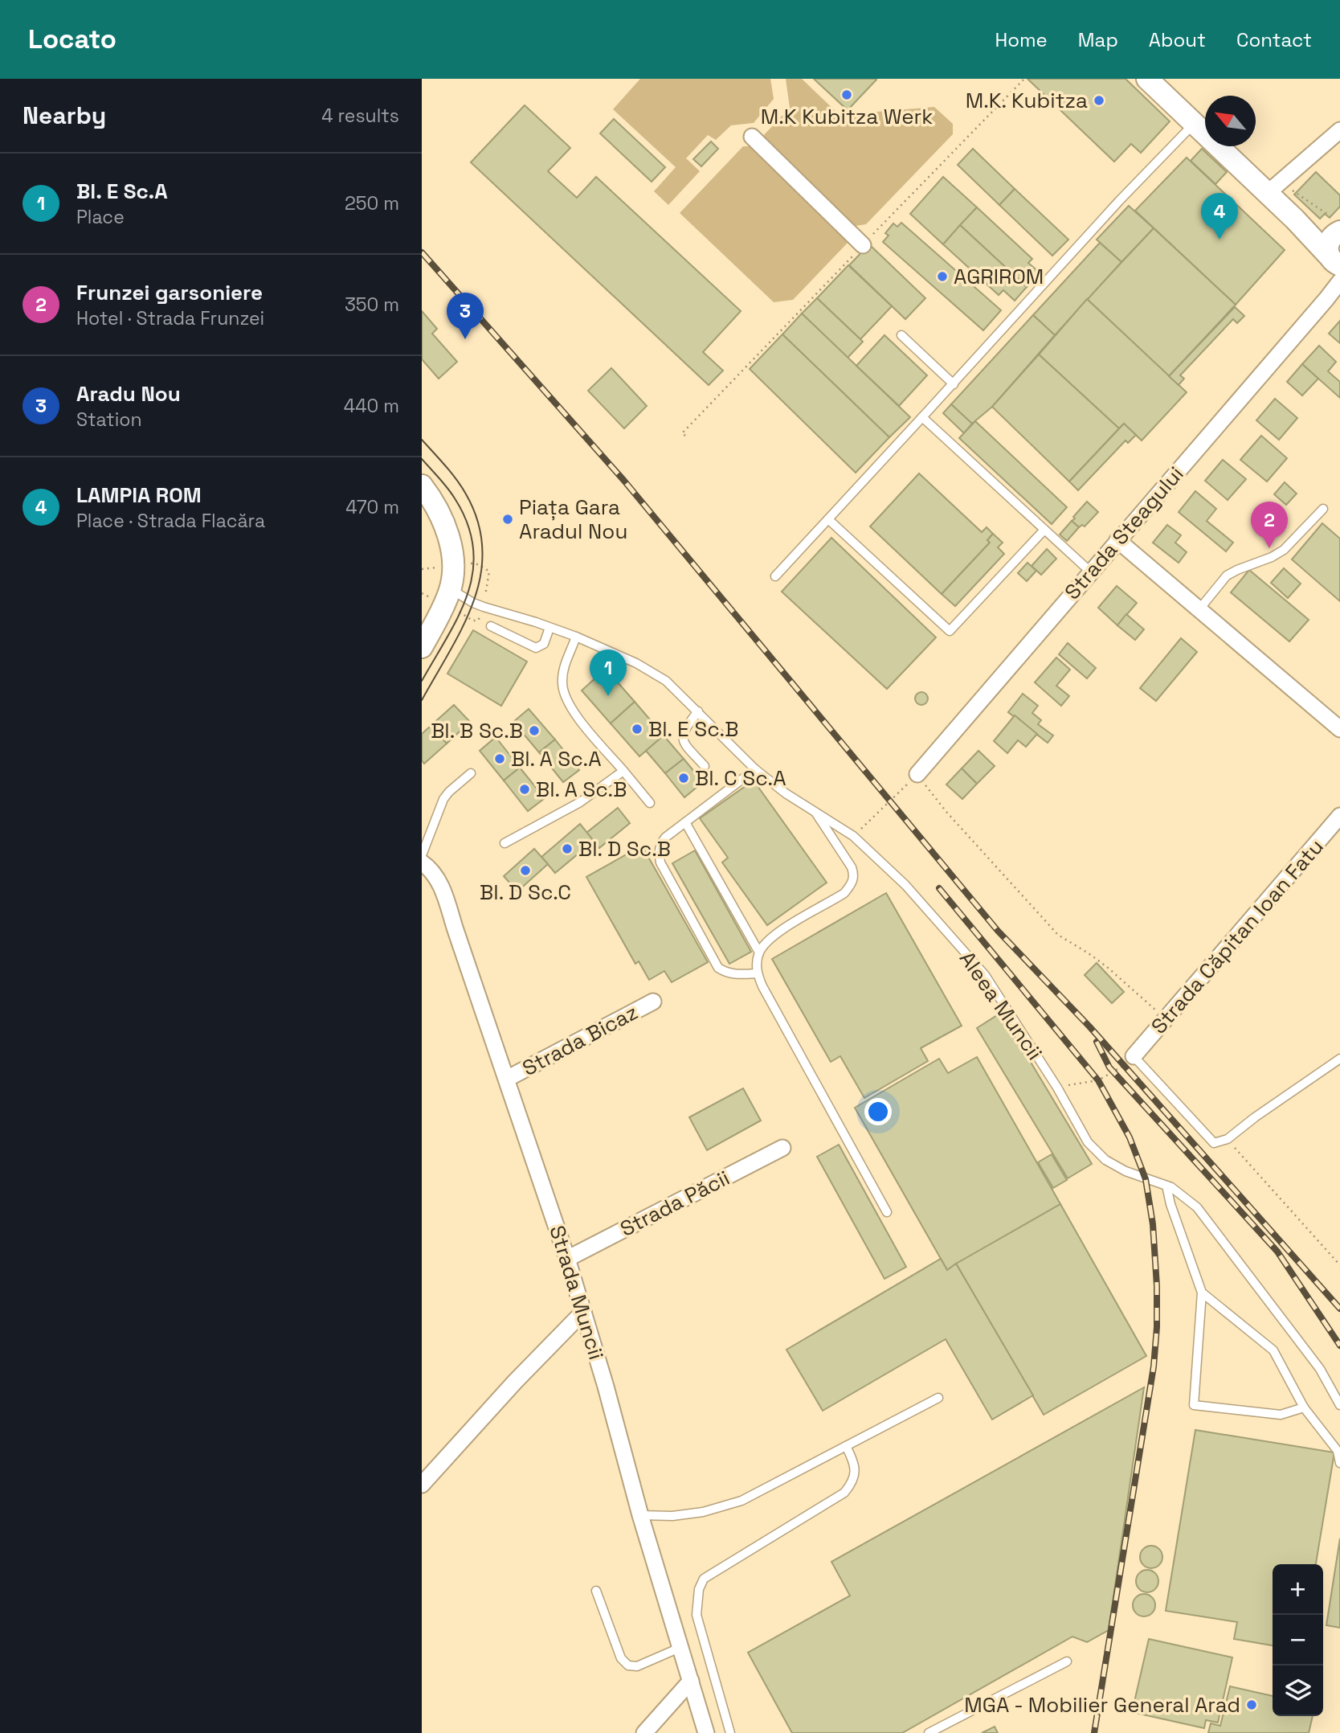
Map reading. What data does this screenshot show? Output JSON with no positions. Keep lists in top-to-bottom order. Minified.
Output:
{"streets":{"street":["Strada Steagului","Strada Căpitan Ioan Fatu","Strada Bicaz","Strada Păcii","Strada Muncii"],"lane":["Aleea Muncii"]},"crossings":[["Strada Bicaz","Strada Muncii"],["Strada Păcii","Strada Muncii"]],"places":["M.K Kubitza Werk","M.K. Kubitza","AGRIROM","Piața Gara Aradul Nou","Bl. E Sc.B","Bl. B Sc.B","Bl. A Sc.A","Bl. C Sc.A","Bl. A Sc.B","Bl. D Sc.B","Bl. D Sc.C","MGA - Mobilier General Arad"],"north":"top left","page":{"header":"Locato","nav":["Home","Map","About","Contact"],"heading":["Nearby","4 results"],"list":[{"mark":"1","name":"Bl. E Sc.A","note":"Place","value":"250 m"},{"mark":"2","name":"Frunzei garsoniere","note":"Hotel · Strada Frunzei","value":"350 m"},{"mark":"3","name":"Aradu Nou","note":"Station","value":"440 m"},{"mark":"4","name":"LAMPIA ROM","note":"Place · Strada Flacăra","value":"470 m"}],"pins":["4","3","2","1"],"map_buttons":["+","−"]}}
